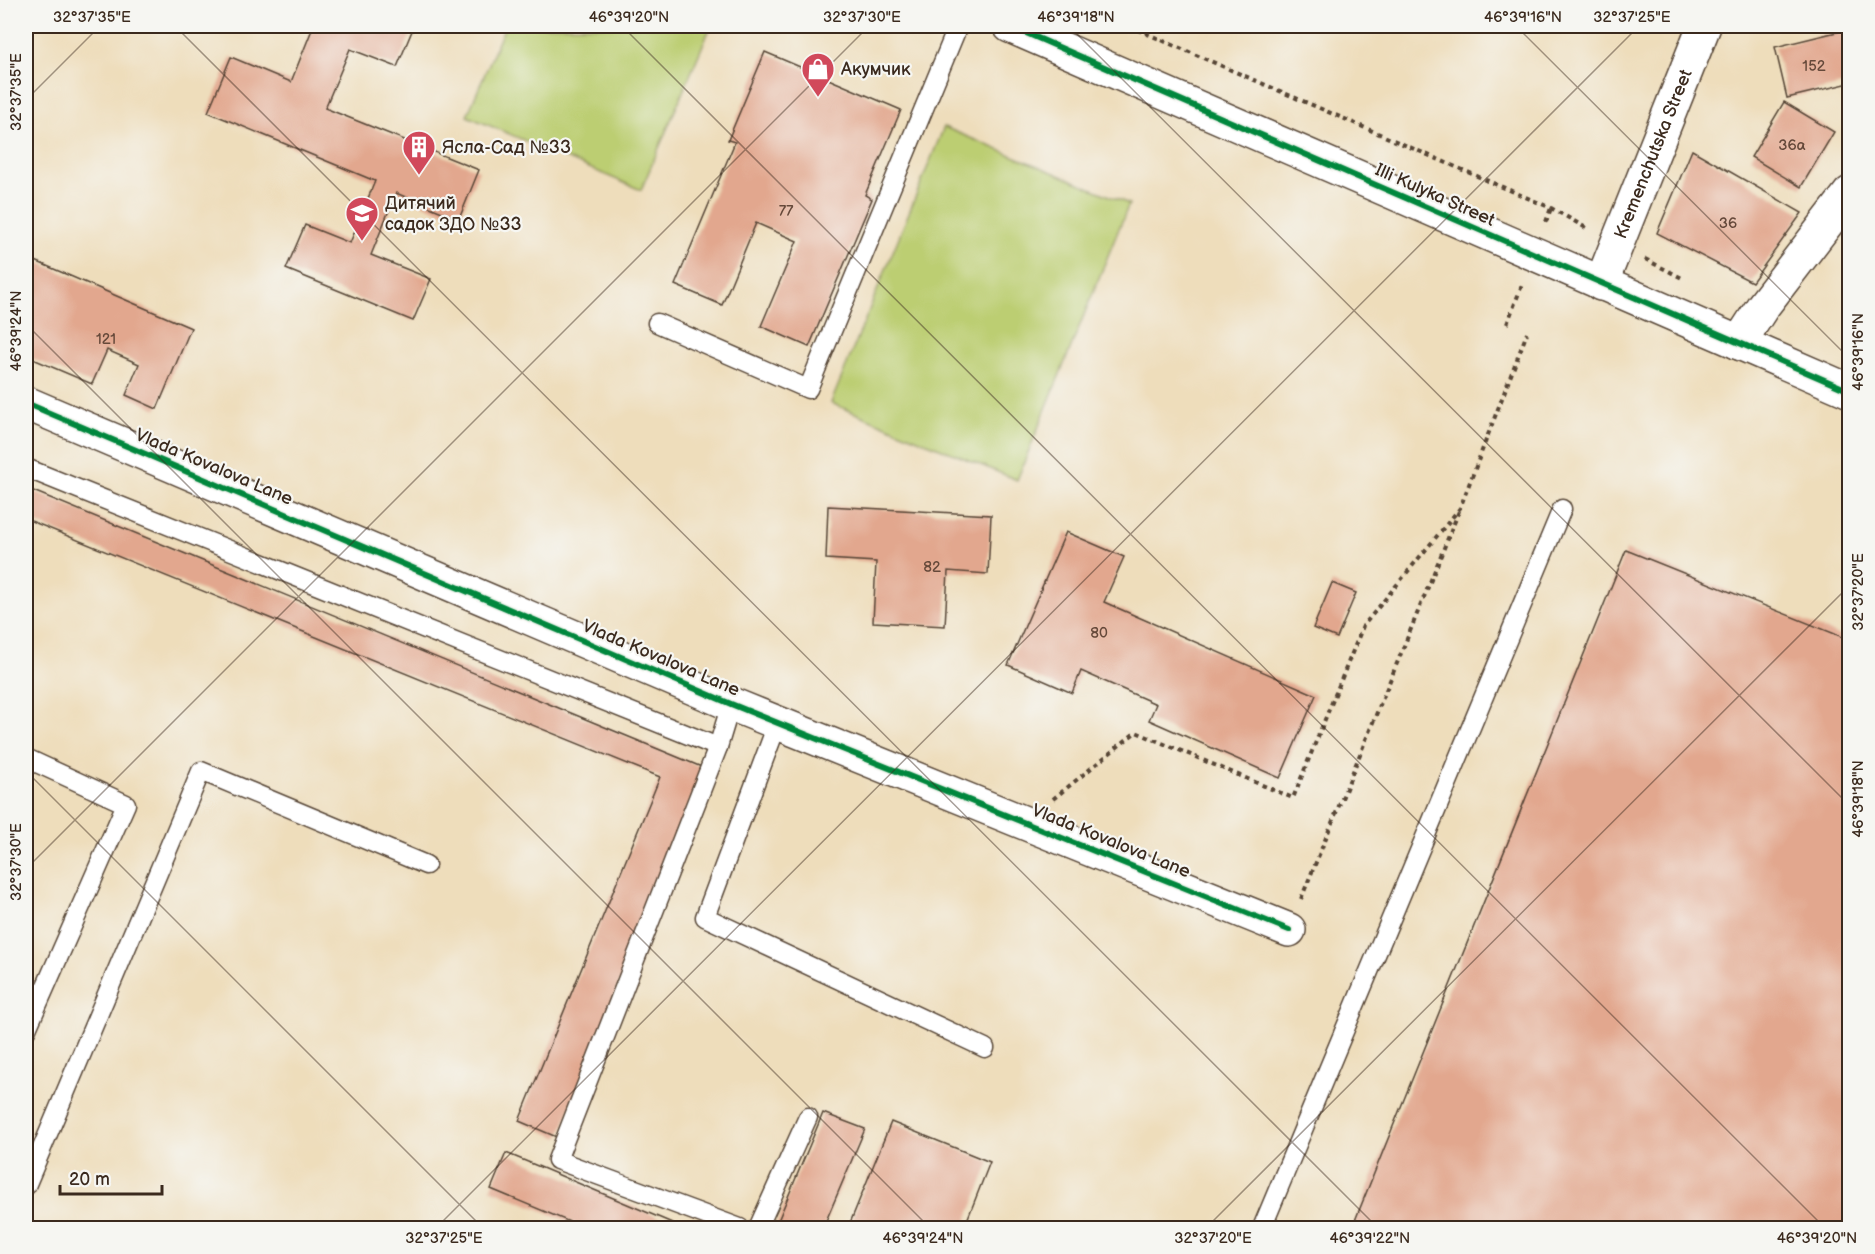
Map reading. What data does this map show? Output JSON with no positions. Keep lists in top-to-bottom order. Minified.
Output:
{"streets":{"street":["Kremenchutska Street","Illi Kulyka Street","Vlada Kovalova Lane"]},"crossings":[["Kremenchutska Street","Illi Kulyka Street"]],"places":{"shop":["Акумчик"],"building":["Ясла-Сад №33"],"school or university":["Дитячий садок ЗДО №33"]},"house_numbers":["152","36а","77","36","121","82","80"],"scale_bar":"20 m","coordinates":["32°37'35\"E","46°39'20\"N","32°37'30\"E","46°39'18\"N","46°39'16\"N","32°37'25\"E","46°39'24\"N","32°37'20\"E","46°39'22\"N"]}
